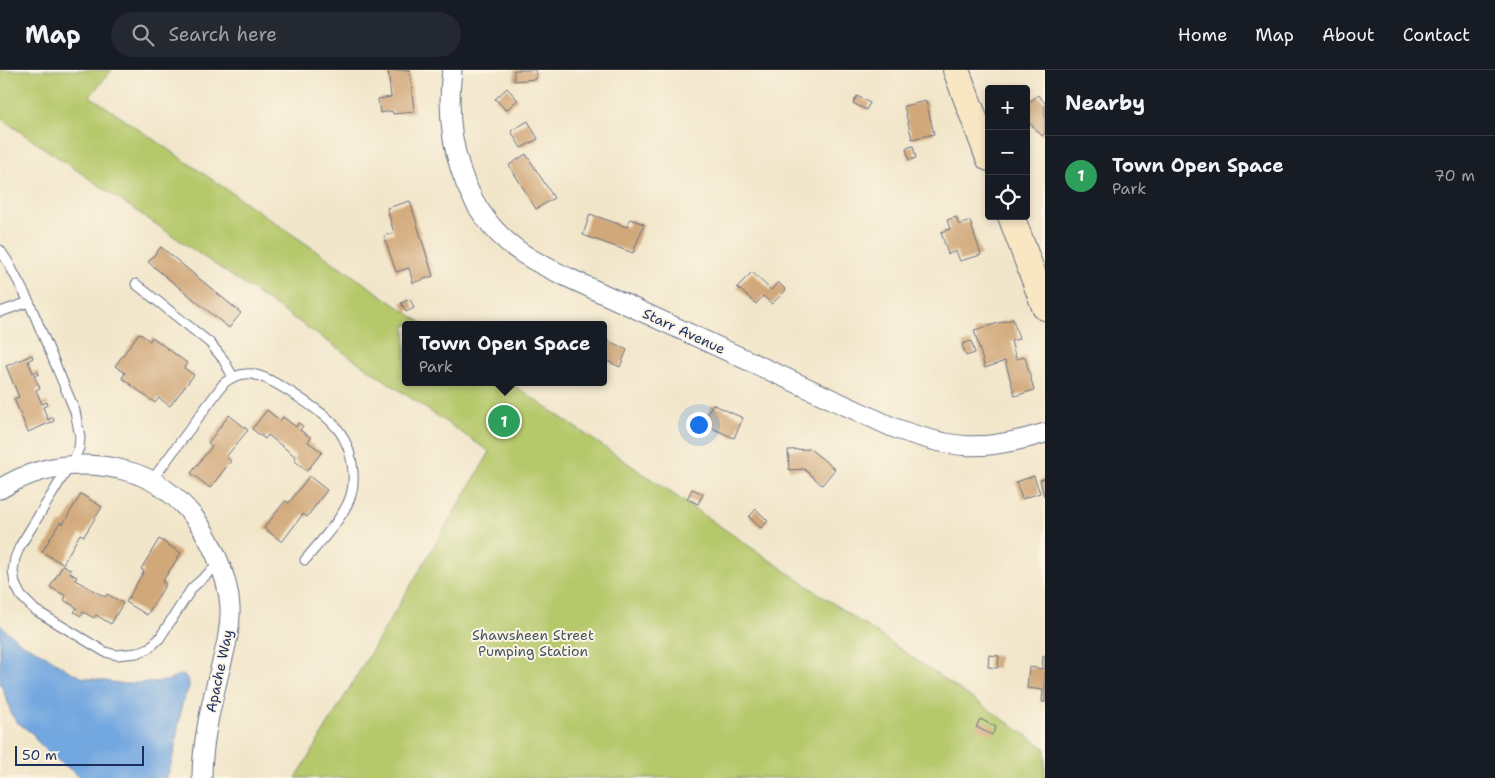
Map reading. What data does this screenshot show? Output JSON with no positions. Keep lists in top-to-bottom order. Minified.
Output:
{"streets":{"street":["Starr Avenue","Apache Way"]},"parks":["Shawsheen Street Pumping Station"],"scale_bar":"50 m","page":{"header":"Map","search":"Search here","nav":["Home","Map","About","Contact"],"heading":"Nearby","map_buttons":["+","−"],"list":[{"mark":"1","name":"Town Open Space","note":"Park","value":"70 m"}],"popup":["Town Open Space","Park"],"pins":"1","scale":"50 m"}}
